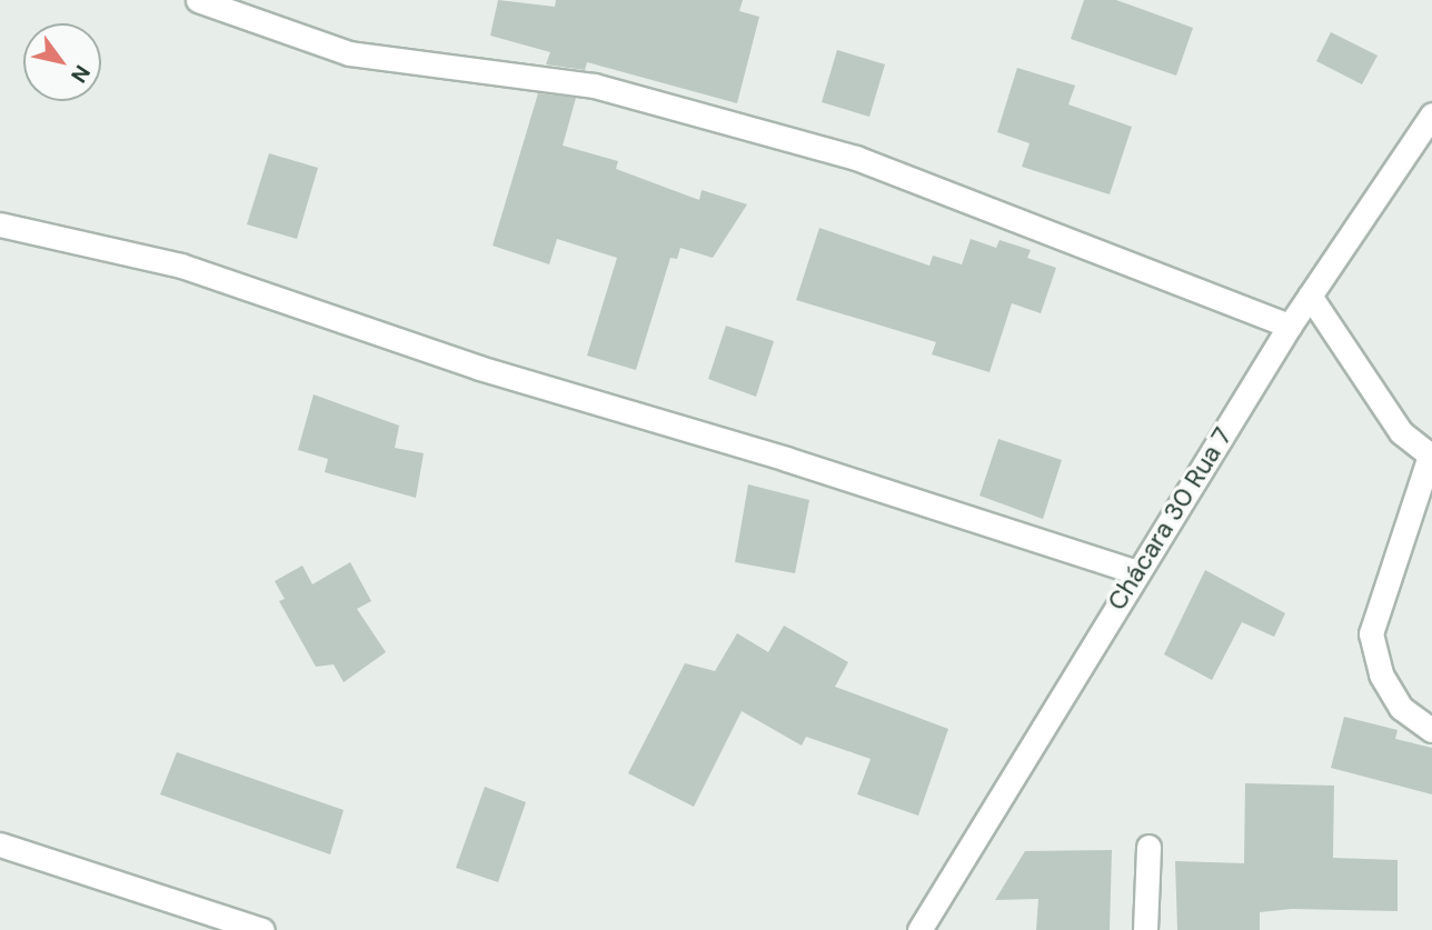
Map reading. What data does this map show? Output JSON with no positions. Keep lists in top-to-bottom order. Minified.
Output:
{"streets":{"street":["Chácara 30 Rua 7"]},"north":"bottom right"}
